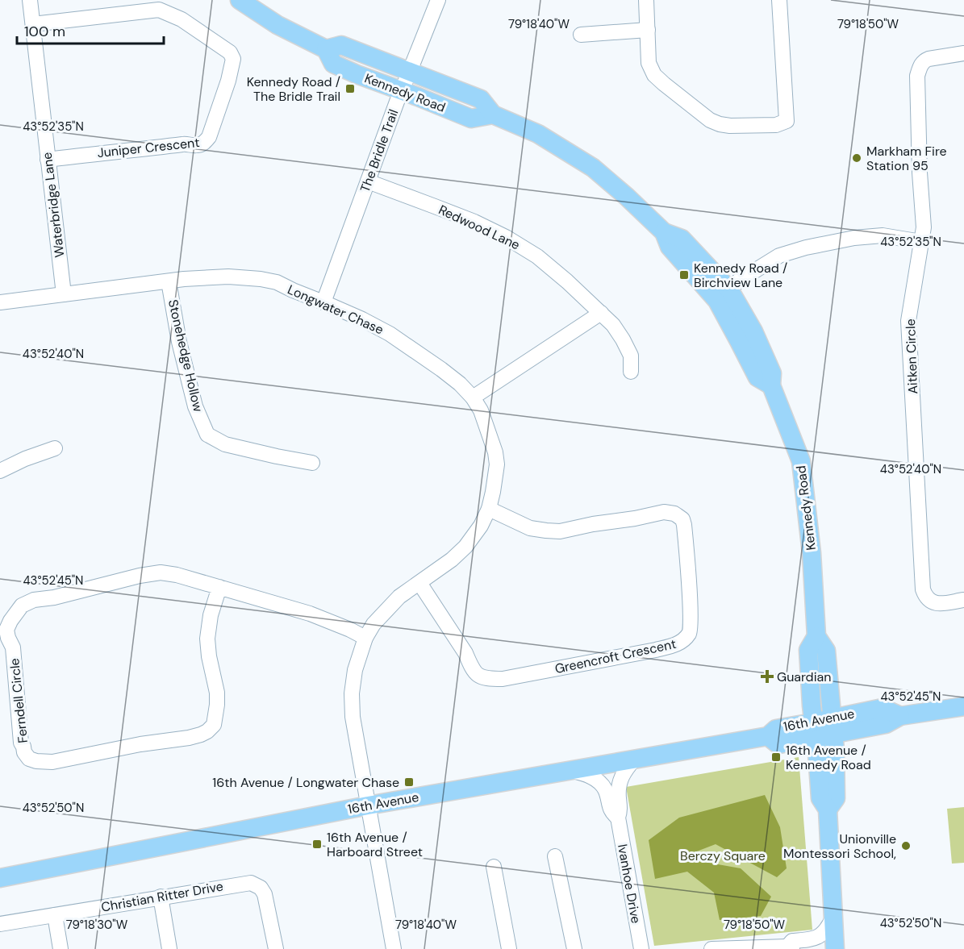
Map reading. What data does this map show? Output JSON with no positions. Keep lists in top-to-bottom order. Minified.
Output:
{"streets":{"main road":["Kennedy Road","16th Avenue"],"street":["Juniper Crescent","The Bridle Trail","Waterbridge Lane","Redwood Lane","Longwater Chase","Stonehedge Hollow","Aitken Circle","Greencroft Crescent","Ferndell Circle","Ivanhoe Drive","Christian Ritter Drive"]},"crossings":[["Kennedy Road","The Bridle Trail"],["Kennedy Road","16th Avenue"],["Juniper Crescent","Waterbridge Lane"],["The Bridle Trail","Redwood Lane"],["The Bridle Trail","Longwater Chase"],["Waterbridge Lane","Longwater Chase"],["Longwater Chase","Stonehedge Hollow"],["Longwater Chase","Greencroft Crescent"],["Longwater Chase","Ferndell Circle"],["Longwater Chase","16th Avenue"],["16th Avenue","Ivanhoe Drive"]],"parks":["Berczy Square"],"places":{"transit":["Kennedy Road / The Bridle Trail","Kennedy Road / Birchview Lane","16th Avenue / Kennedy Road","16th Avenue / Longwater Chase","16th Avenue / Harboard Street"],"other":["Markham Fire Station 95","Unionville Montessori School,"],"health":["Guardian"]},"scale_bar":"100 m","coordinates":["79°18'40\"W","79°18'50\"W","43°52'35\"N","43°52'40\"N","43°52'45\"N","43°52'50\"N","79°18'30\"W"]}
